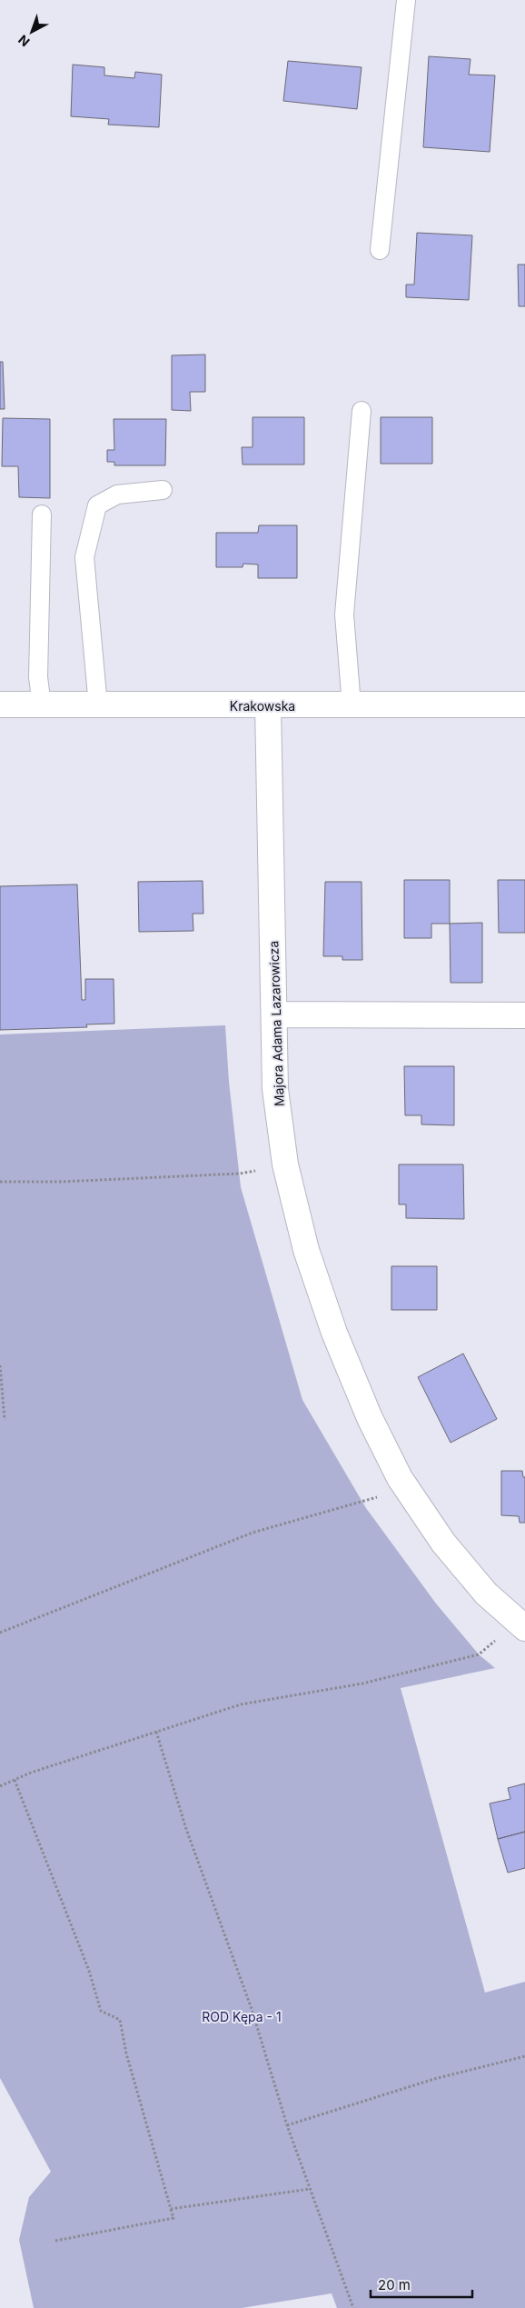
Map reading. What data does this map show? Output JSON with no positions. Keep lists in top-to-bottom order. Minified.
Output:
{"streets":{"street":["Krakowska","Majora Adama Lazarowicza"]},"crossings":[["Krakowska","Majora Adama Lazarowicza"]],"parks":["ROD Kępa - 1"],"scale_bar":"20 m","north":"bottom left"}
